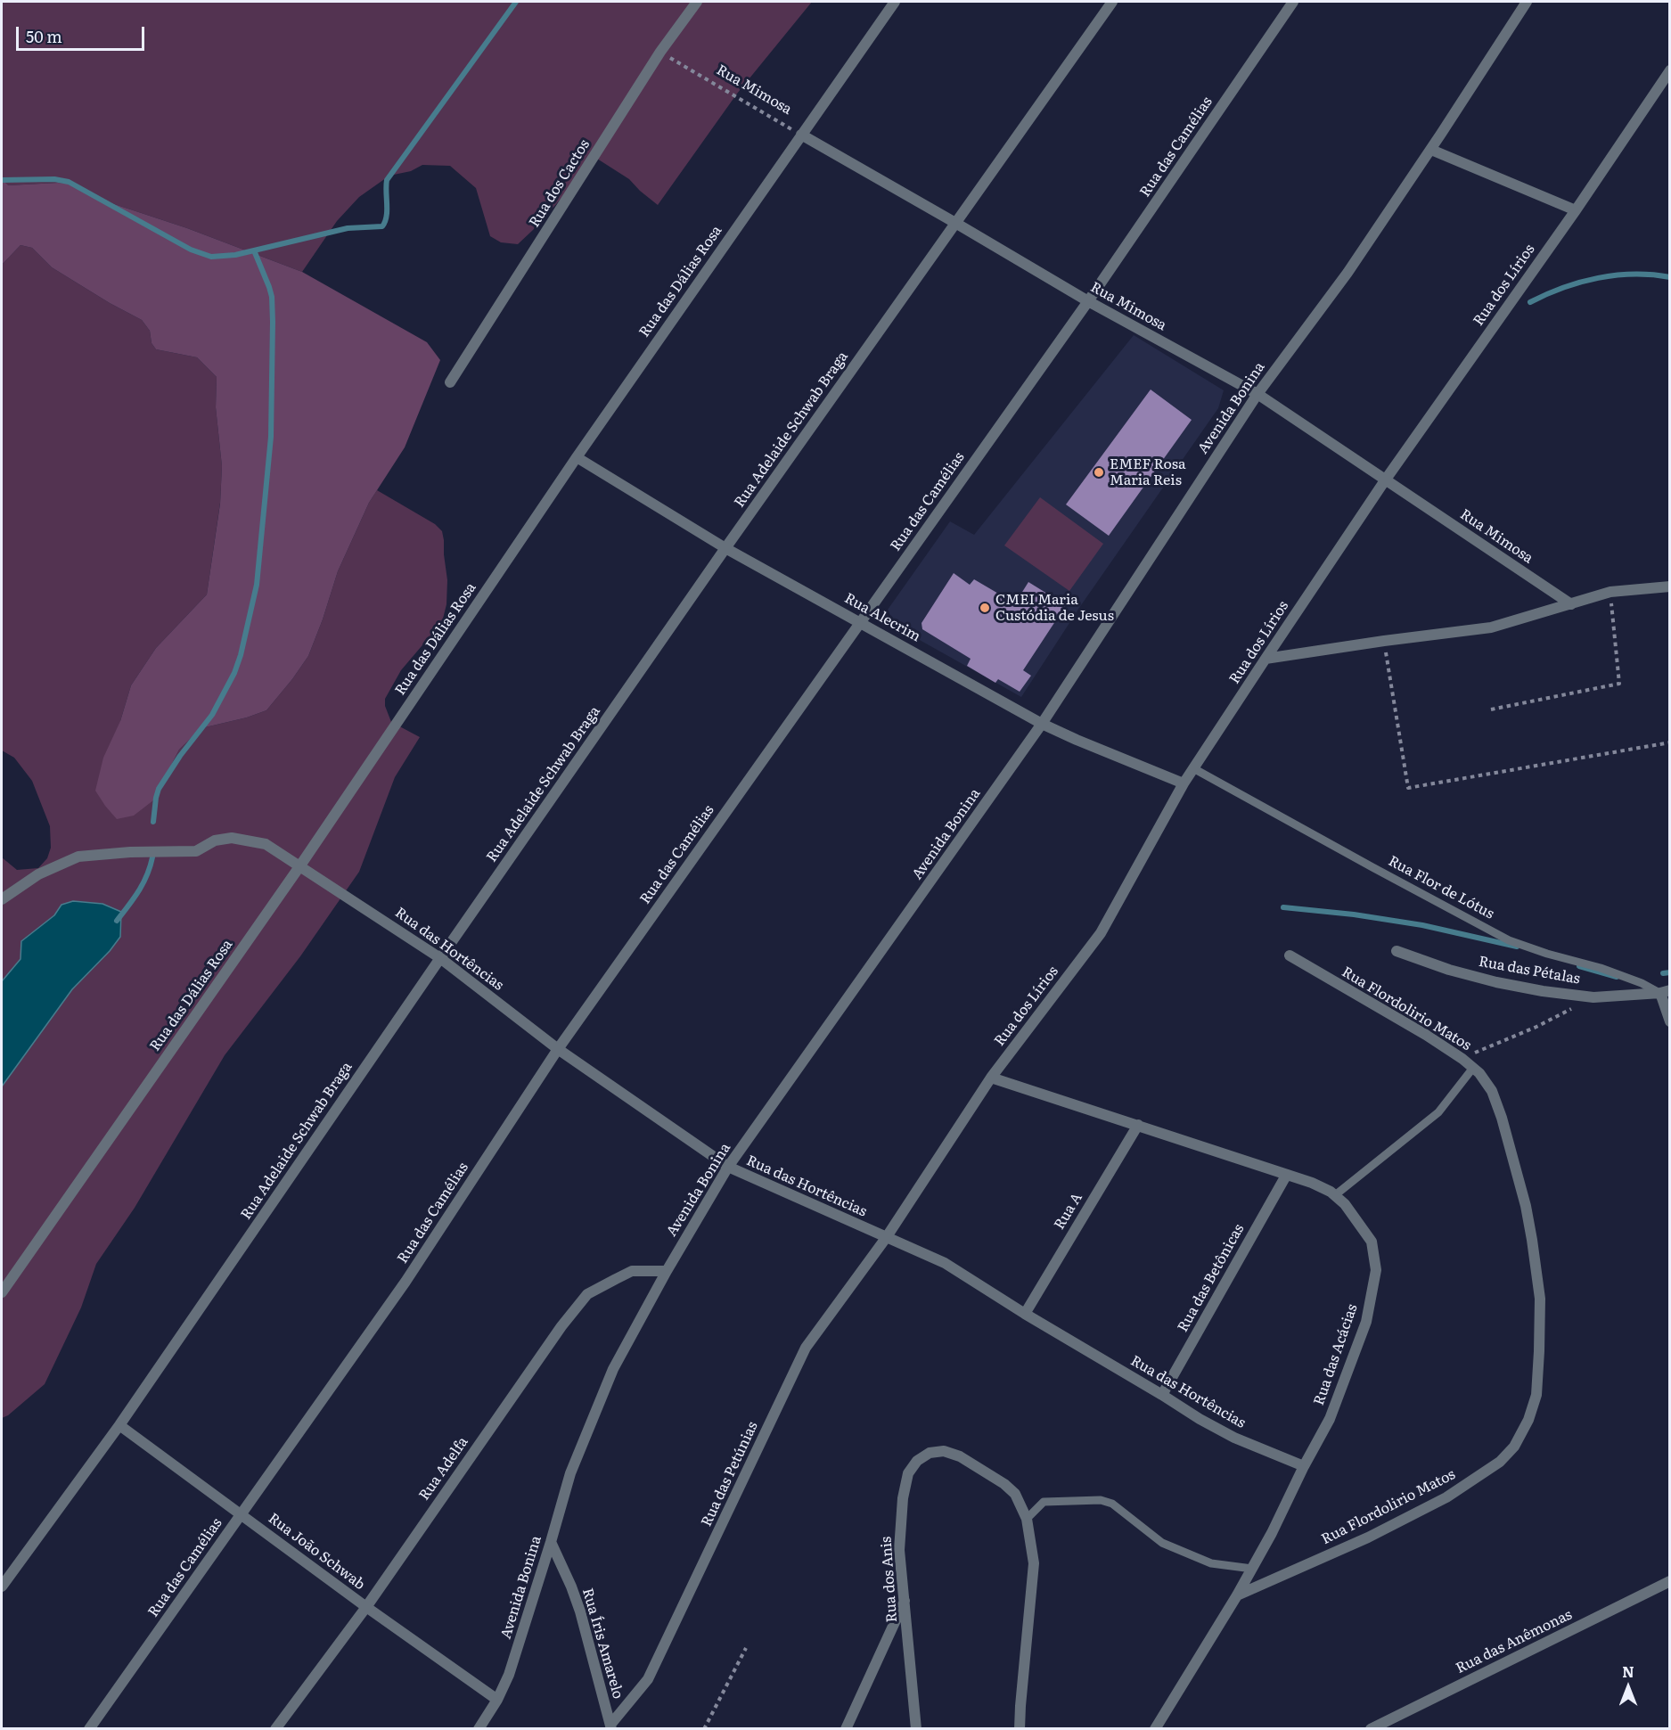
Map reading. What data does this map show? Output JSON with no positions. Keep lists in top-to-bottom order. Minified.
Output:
{"streets":{"street":["Rua Mimosa","Rua das Camélias","Rua dos Cactos","Rua das Dálias Rosa","Rua dos Lírios","Avenida Bonina","Rua Adelaide Schwab Braga","Rua Alecrim","Rua das Hortências","Rua das Pétalas","Rua Flordolirio Matos","Rua A","Rua das Betônicas","Rua das Acácias","Rua Adelfa","Rua das Petúnias","Rua João Schwab","Rua dos Anis","Rua das Anêmonas","Rua Íris Amarelo"],"lane":["Rua Flor de Lótus"]},"crossings":[["Rua Mimosa","Rua das Camélias"],["Rua Mimosa","Rua dos Cactos"],["Rua Mimosa","Rua das Dálias Rosa"],["Rua Mimosa","Rua dos Lírios"],["Rua Mimosa","Avenida Bonina"],["Rua Mimosa","Rua Adelaide Schwab Braga"],["Rua das Camélias","Rua Alecrim"],["Rua das Camélias","Rua das Hortências"],["Rua das Camélias","Rua João Schwab"],["Rua das Dálias Rosa","Rua Alecrim"],["Rua das Dálias Rosa","Rua das Hortências"],["Rua dos Lírios","Rua Alecrim"],["Rua dos Lírios","Rua Flor de Lótus"],["Rua dos Lírios","Rua das Hortências"],["Rua dos Lírios","Rua das Acácias"],["Rua dos Lírios","Rua das Petúnias"],["Avenida Bonina","Rua Alecrim"],["Avenida Bonina","Rua das Hortências"],["Avenida Bonina","Rua Adelfa"],["Avenida Bonina","Rua João Schwab"],["Avenida Bonina","Rua Íris Amarelo"],["Rua Adelaide Schwab Braga","Rua Alecrim"],["Rua Adelaide Schwab Braga","Rua das Hortências"],["Rua Adelaide Schwab Braga","Rua João Schwab"],["Rua Flor de Lótus","Rua das Pétalas"],["Rua das Hortências","Rua A"],["Rua das Hortências","Rua das Betônicas"],["Rua das Hortências","Rua das Acácias"],["Rua das Hortências","Rua das Petúnias"],["Rua Flordolirio Matos","Rua das Acácias"],["Rua A","Rua das Acácias"],["Rua das Betônicas","Rua das Acácias"],["Rua Adelfa","Rua João Schwab"],["Rua das Petúnias","Rua Íris Amarelo"]],"places":["EMEF Rosa Maria Reis","CMEI Maria Custódia de Jesus"],"scale_bar":"50 m","north":"top"}
